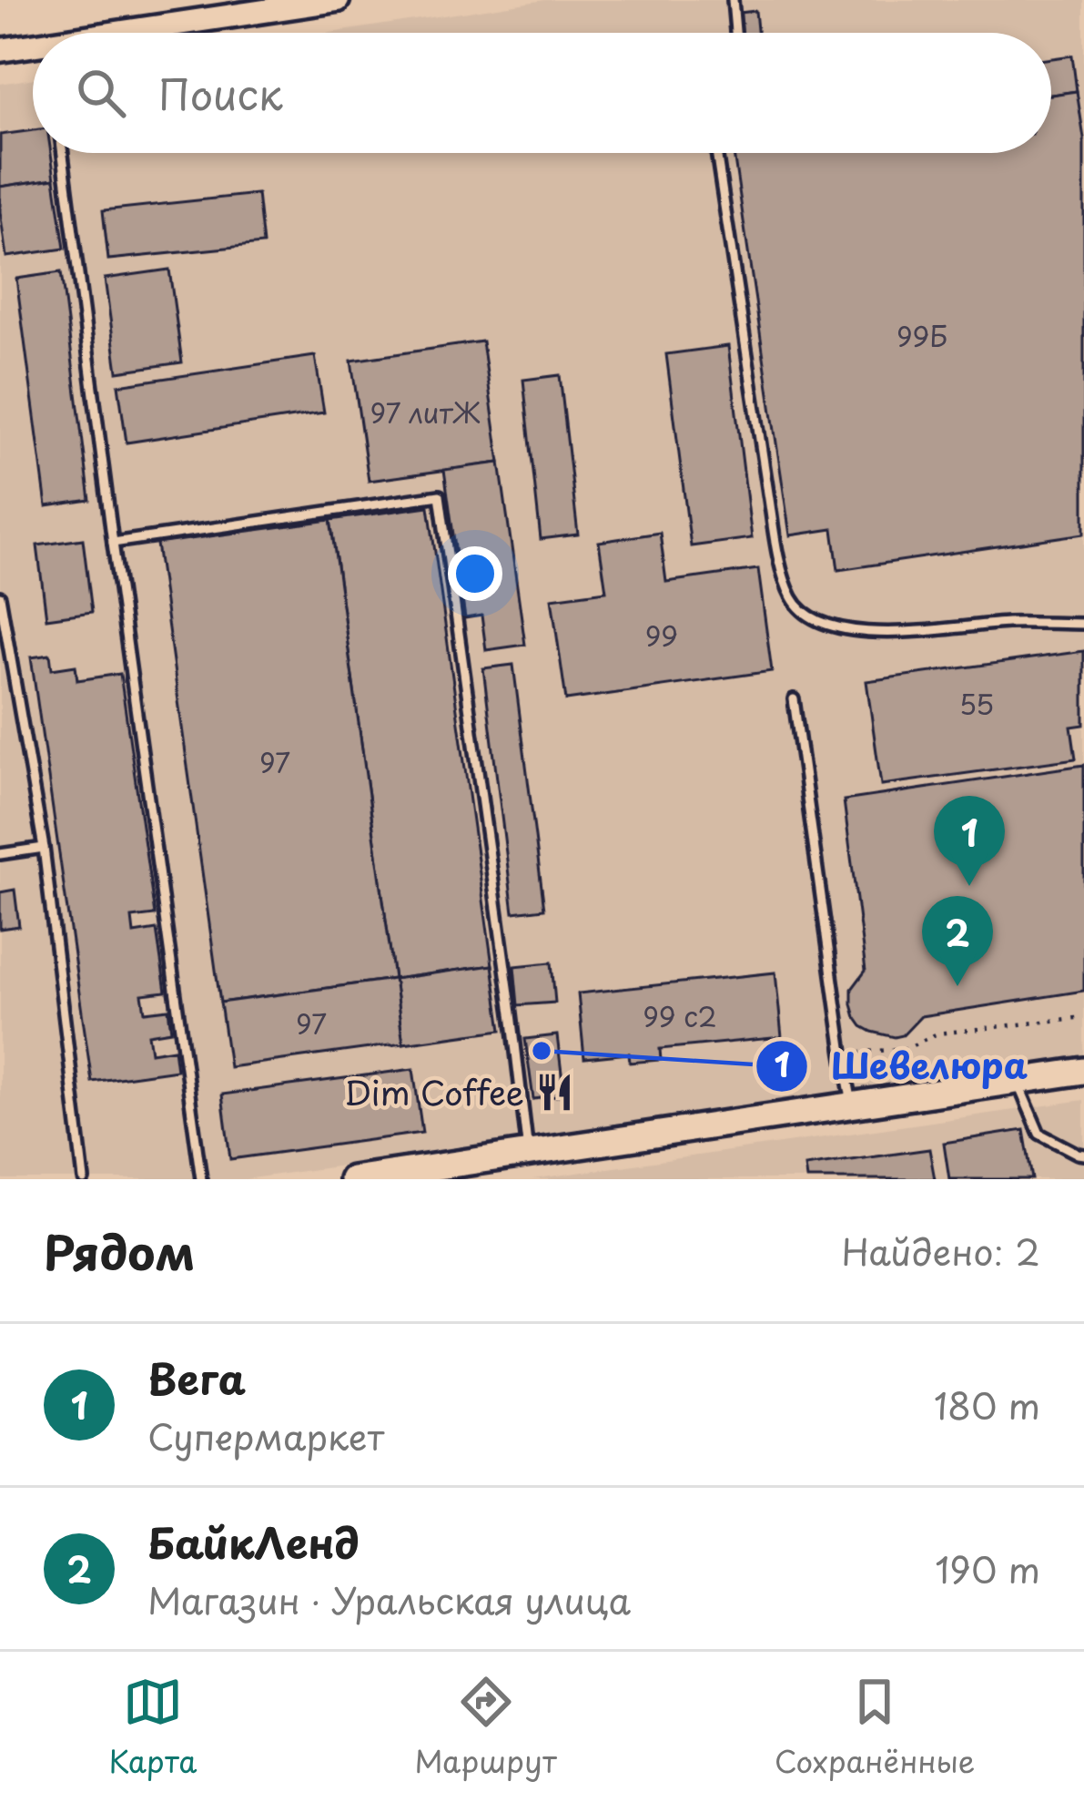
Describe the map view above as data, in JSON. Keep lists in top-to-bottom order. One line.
{"places":{"other":["Шевелюра"],"restaurant":["Dim Coffee"]},"house_numbers":["99Б","97 литЖ","99","55","97","99 с2","97"],"page":{"search":"Поиск","pins":["1","2"],"heading":["Рядом","Найдено: 2"],"list":[{"mark":"1","name":"Вега","note":"Супермаркет","value":"180 m"},{"mark":"2","name":"БайкЛенд","note":"Магазин · Уральская улица","value":"190 m"}],"nav":["Карта","Маршрут","Сохранённые"]}}
